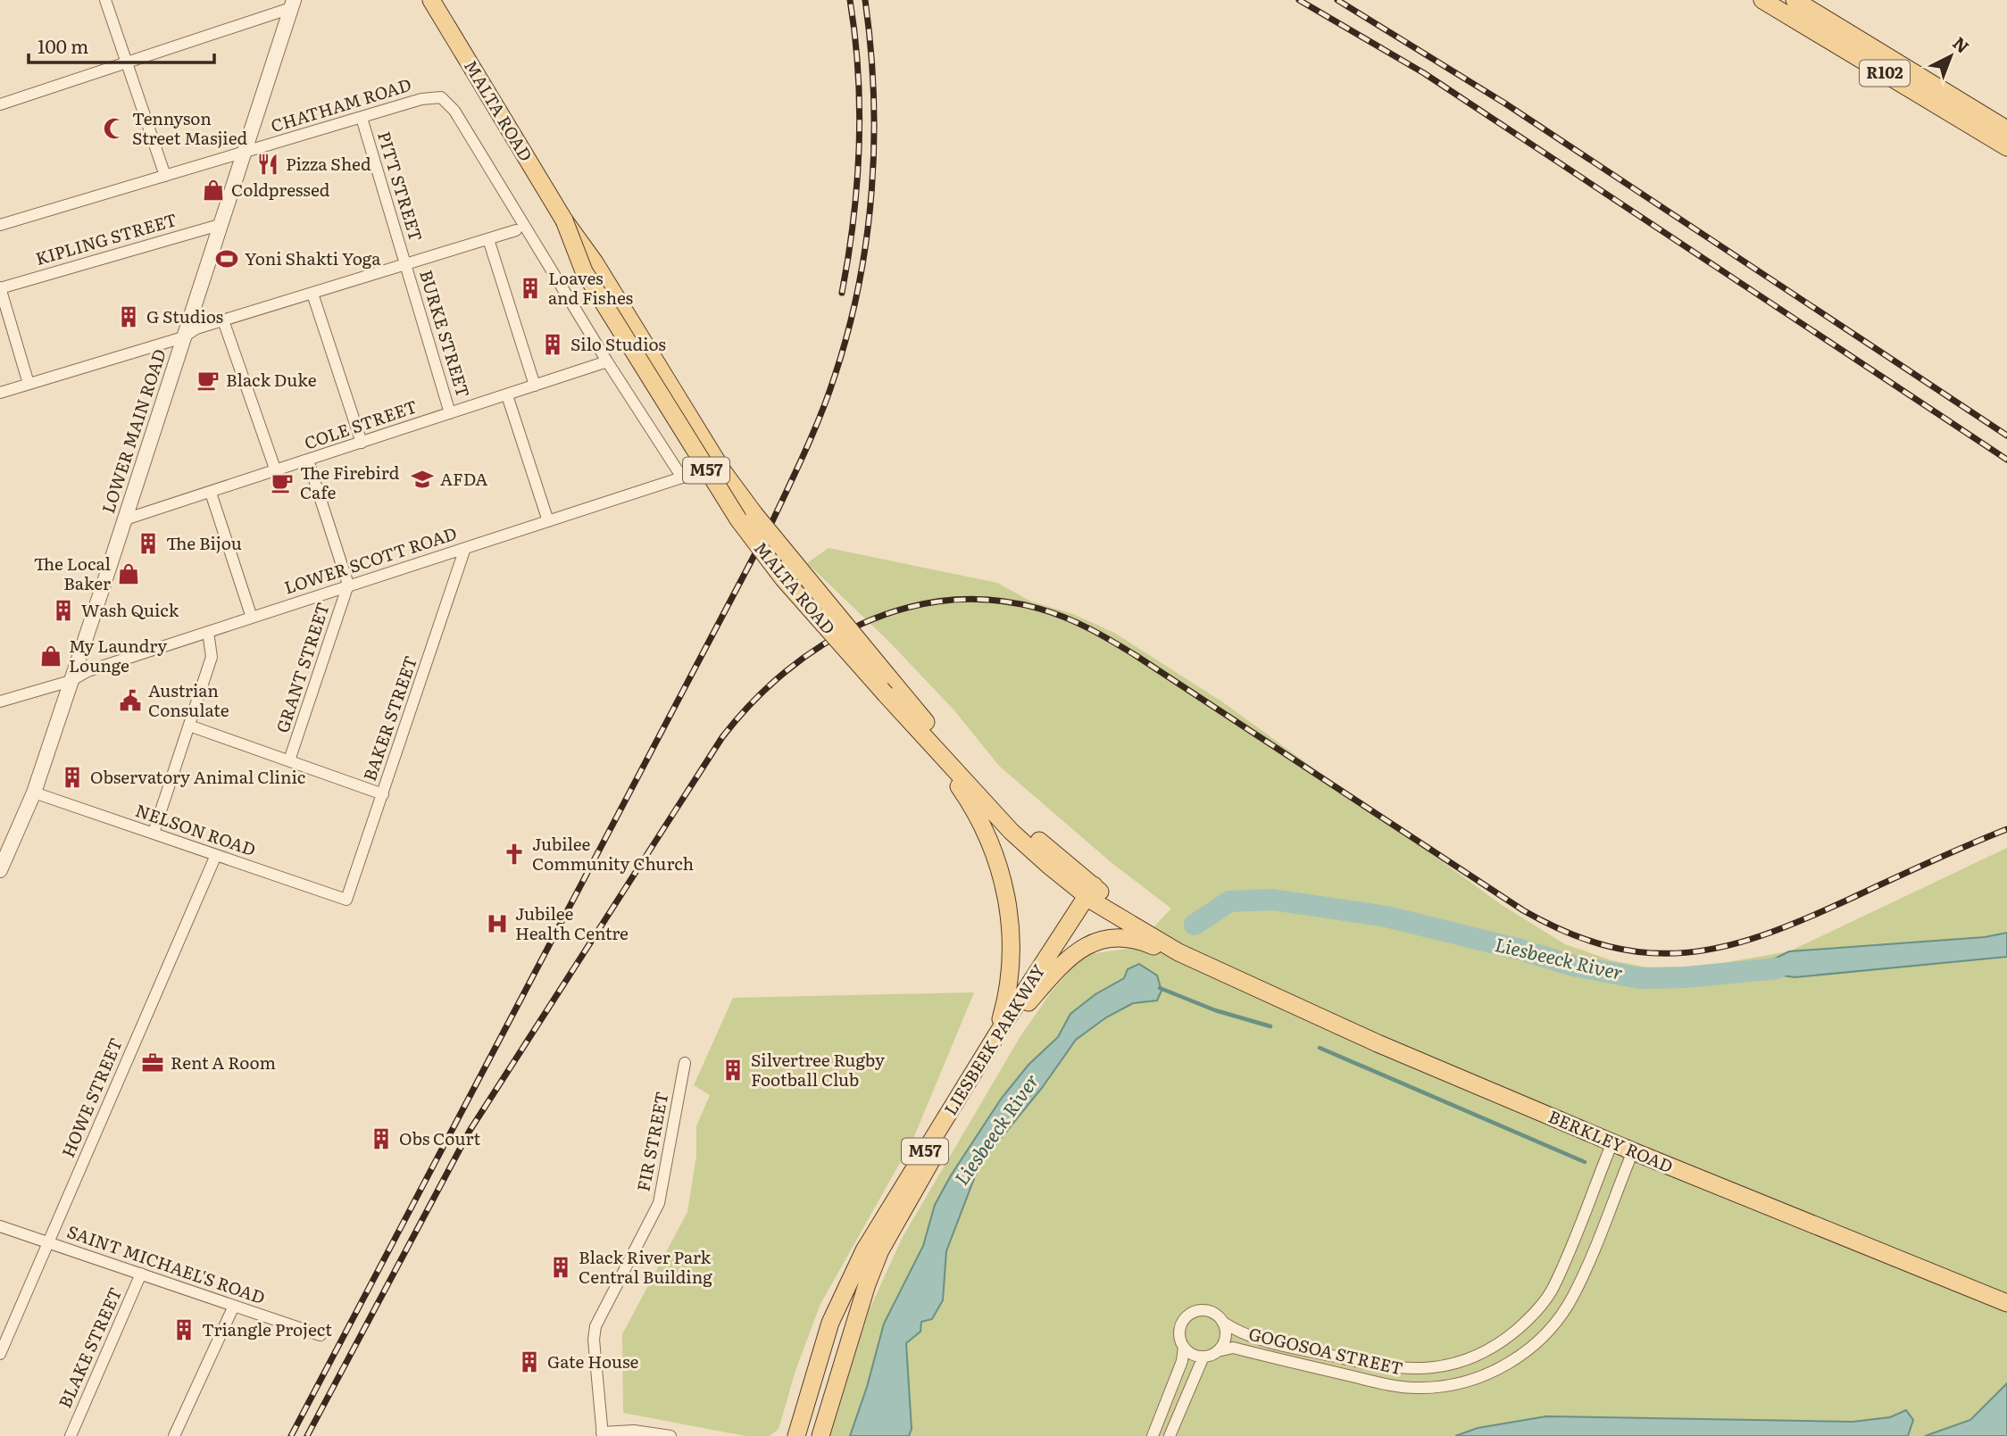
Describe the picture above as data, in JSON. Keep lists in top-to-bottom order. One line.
{"streets":{"main road":["R102","MALTA ROAD","M57","LIESBEEK PARKWAY","BERKLEY ROAD"],"street":["CHATHAM ROAD","PITT STREET","KIPLING STREET","BURKE STREET","COLE STREET","LOWER MAIN ROAD","LOWER SCOTT ROAD","GRANT STREET","BAKER STREET","NELSON ROAD","HOWE STREET","FIR STREET","SAINT MICHAEL'S ROAD","BLAKE STREET","GOGOSOA STREET"]},"crossings":[["CHATHAM ROAD","PITT STREET"],["CHATHAM ROAD","COLE STREET"],["CHATHAM ROAD","LOWER MAIN ROAD"],["CHATHAM ROAD","LOWER SCOTT ROAD"],["MALTA ROAD","LIESBEEK PARKWAY"],["MALTA ROAD","BERKLEY ROAD"],["PITT STREET","BURKE STREET"],["KIPLING STREET","LOWER MAIN ROAD"],["BURKE STREET","COLE STREET"],["COLE STREET","LOWER MAIN ROAD"],["LOWER MAIN ROAD","LOWER SCOTT ROAD"],["LOWER MAIN ROAD","NELSON ROAD"],["LOWER SCOTT ROAD","GRANT STREET"],["LOWER SCOTT ROAD","BAKER STREET"],["BAKER STREET","NELSON ROAD"],["NELSON ROAD","HOWE STREET"],["LIESBEEK PARKWAY","BERKLEY ROAD"],["HOWE STREET","SAINT MICHAEL'S ROAD"],["BERKLEY ROAD","GOGOSOA STREET"],["SAINT MICHAEL'S ROAD","BLAKE STREET"]],"water":["Liesbeeck River"],"places":{"mosque":["Tennyson Street Masjied"],"restaurant":["Pizza Shed"],"shop":["Coldpressed","The Local Baker","My Laundry Lounge"],"sports":["Yoni Shakti Yoga"],"building":["Loaves and Fishes","G Studios","Silo Studios","The Bijou","Wash Quick","Observatory Animal Clinic","Silvertree Rugby Football Club","Obs Court","Black River Park Central Building","Triangle Project","Gate House"],"cafe":["Black Duke","The Firebird Cafe"],"school or university":["AFDA"],"public building":["Austrian Consulate"],"church":["Jubilee Community Church"],"hospital":["Jubilee Health Centre"],"office":["Rent A Room"]},"scale_bar":"100 m","north":"top right"}
